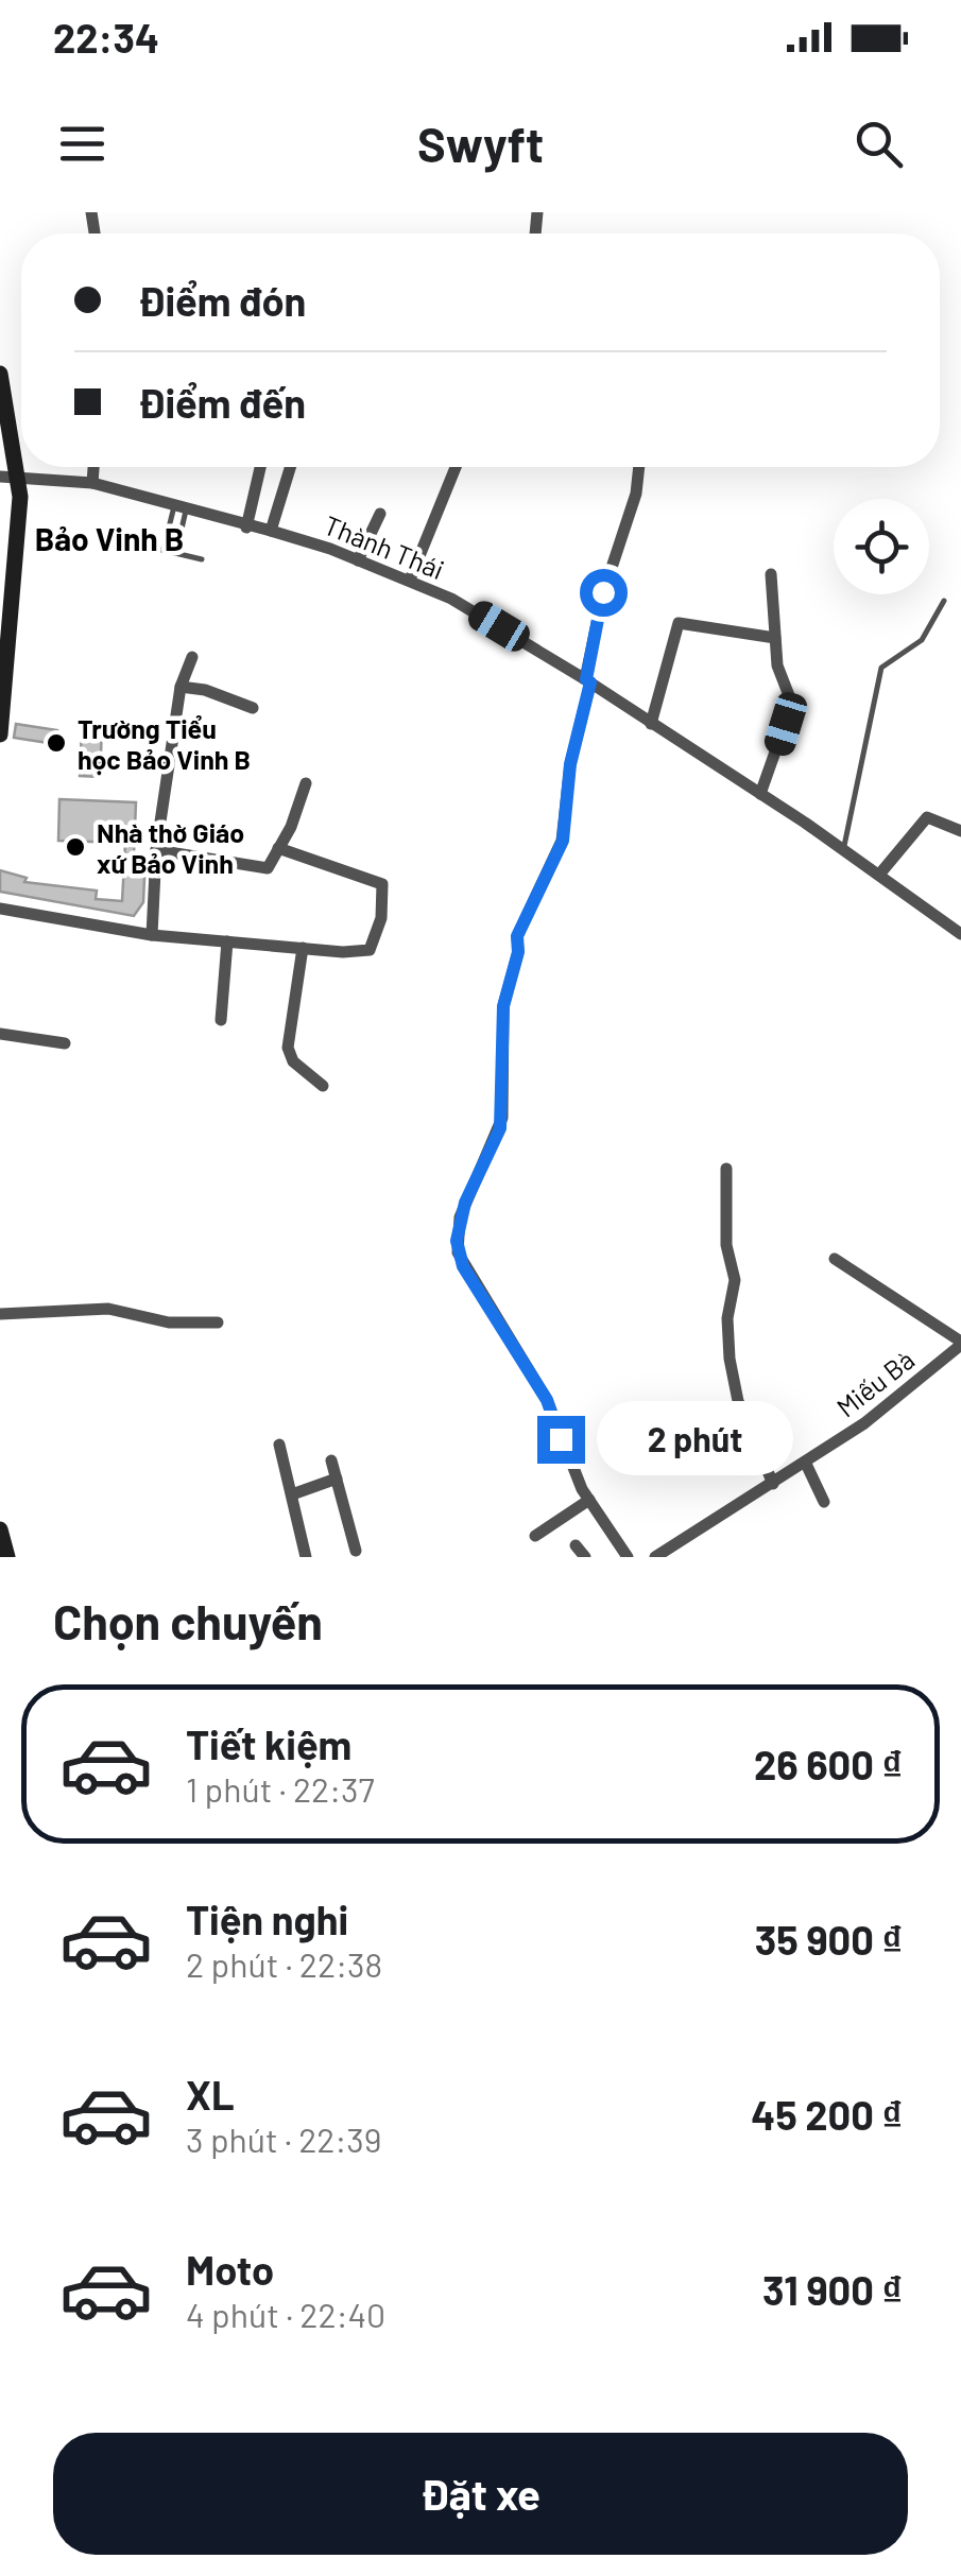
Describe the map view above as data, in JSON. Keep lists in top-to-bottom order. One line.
{"streets":{"street":["Thành Thái","Miếu Bà"]},"districts":["Bảo Vinh B"],"places":["Trường Tiểu học Bảo Vinh B","Nhà thờ Giáo xứ Bảo Vinh"],"page":{"status":"22:34","header":"Swyft","banner":["Điểm đón","Điểm đến"],"bubble":"2 phút","heading":"Chọn chuyến","list":[{"name":"Tiết kiệm","note":"1 phút · 22:37","value":"26 600 ₫"},{"name":"Tiện nghi","note":"2 phút · 22:38","value":"35 900 ₫"},{"name":"XL","note":"3 phút · 22:39","value":"45 200 ₫"},{"name":"Moto","note":"4 phút · 22:40","value":"31 900 ₫"}],"buttons":"Đặt xe"}}
